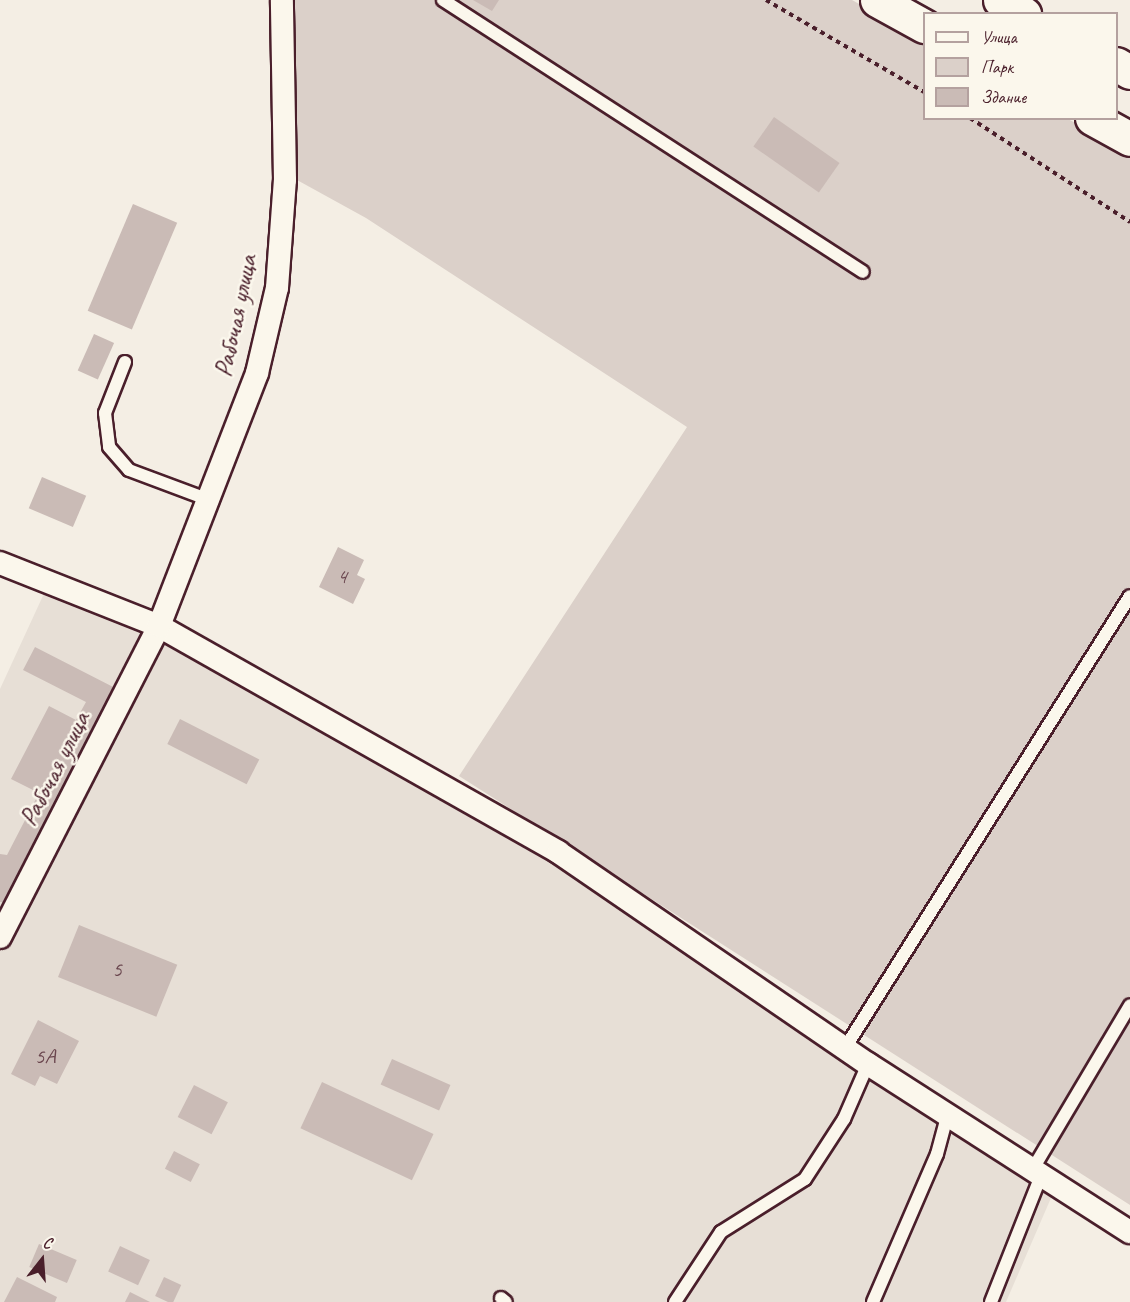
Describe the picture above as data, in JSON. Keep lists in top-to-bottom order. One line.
{"streets":{"street":["Рабочая улица"]},"house_numbers":["4","5","5А"],"legend":["Улица","Парк","Здание"],"north":"top"}
